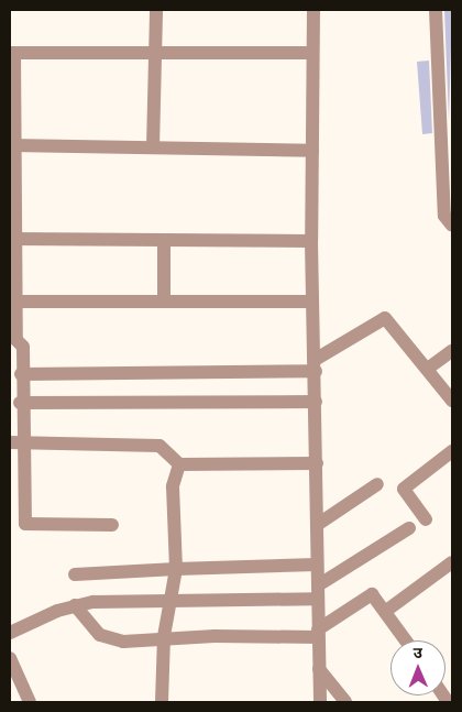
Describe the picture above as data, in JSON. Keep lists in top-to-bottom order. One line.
{"north":"top"}
